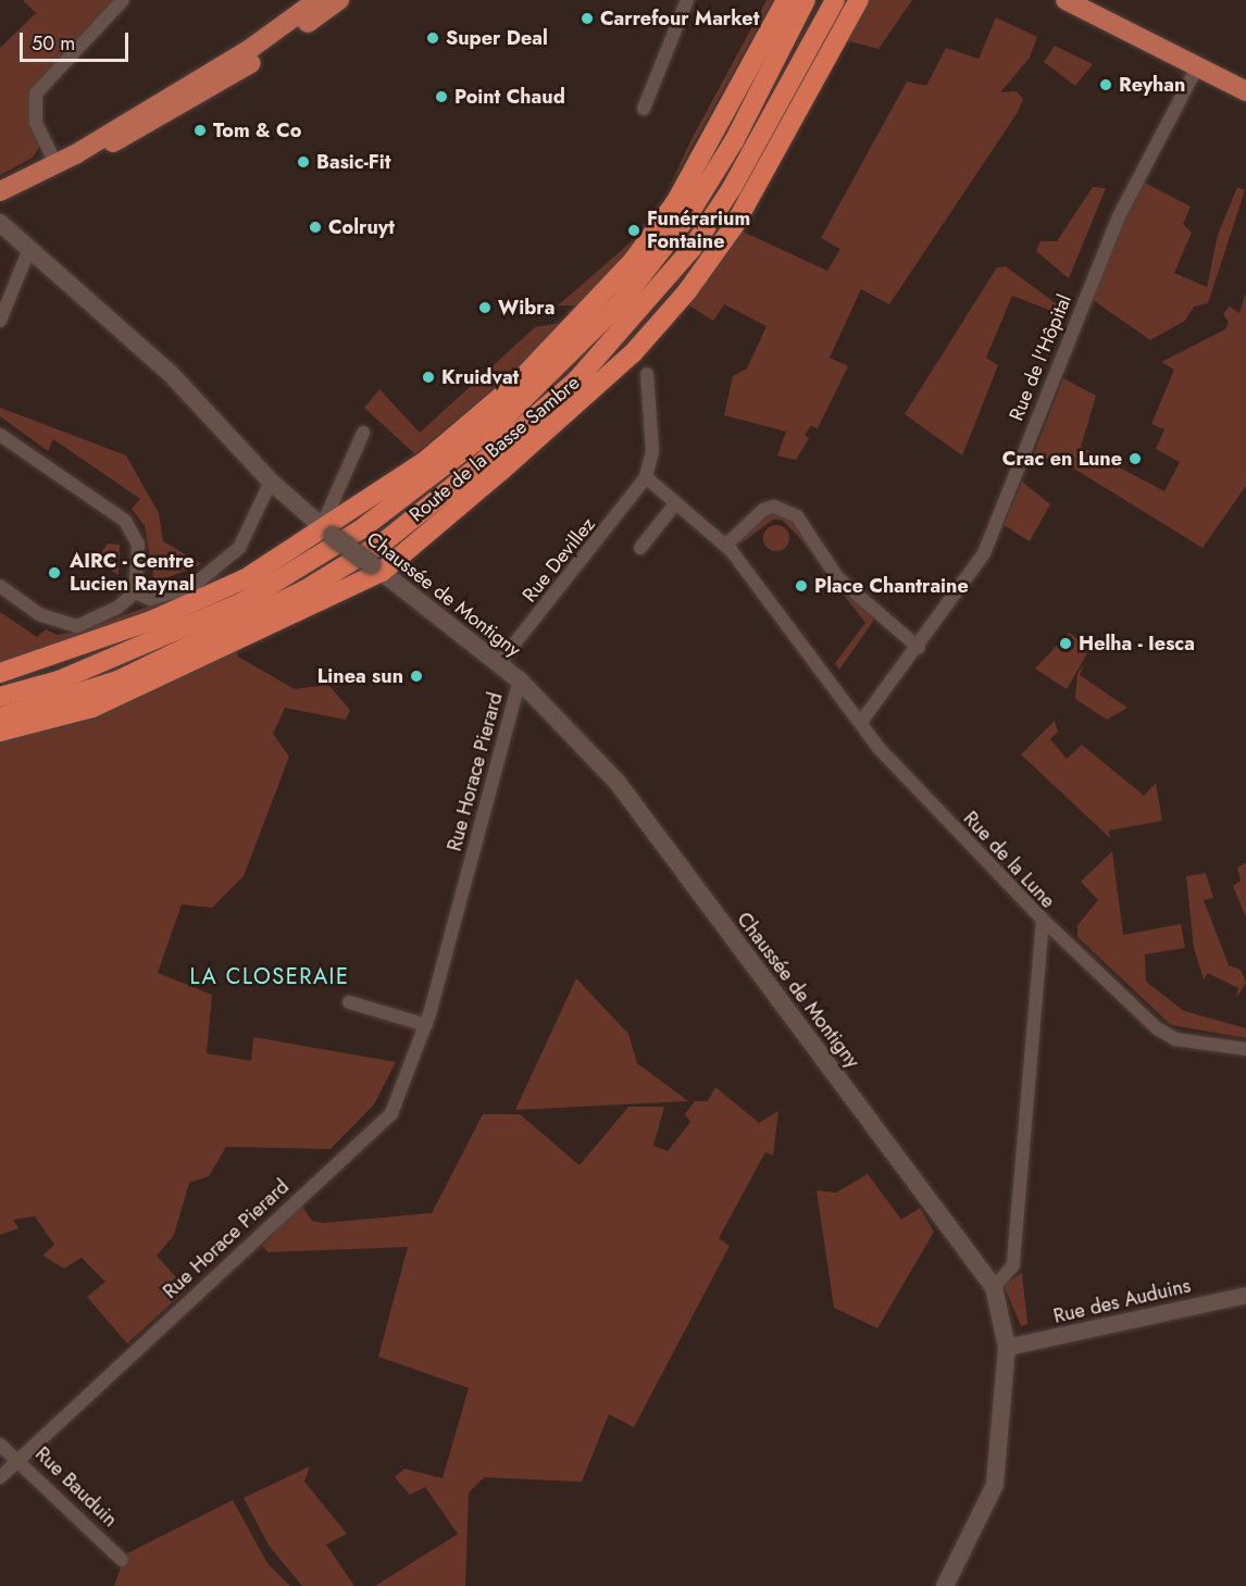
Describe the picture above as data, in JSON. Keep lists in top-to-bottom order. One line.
{"streets":{"highway":["Route de la Basse Sambre"],"main road":["Chaussée de Montigny"],"street":["Rue de l'Hôpital","Rue Devillez","Rue Horace Pierard","Rue de la Lune","Rue des Auduins","Rue Bauduin"]},"crossings":[["Rue Devillez","Chaussée de Montigny"],["Chaussée de Montigny","Rue Horace Pierard"],["Chaussée de Montigny","Rue de la Lune"],["Chaussée de Montigny","Rue des Auduins"],["Rue Horace Pierard","Rue Bauduin"]],"districts":["LA CLOSERAIE"],"places":["Carrefour Market","Super Deal","Reyhan","Point Chaud","Tom & Co","Basic-Fit","Colruyt","Funérarium Fontaine","Wibra","Kruidvat","Crac en Lune","AIRC - Centre Lucien Raynal","Place Chantraine","Helha - Iesca","Linea sun"],"scale_bar":"50 m"}
